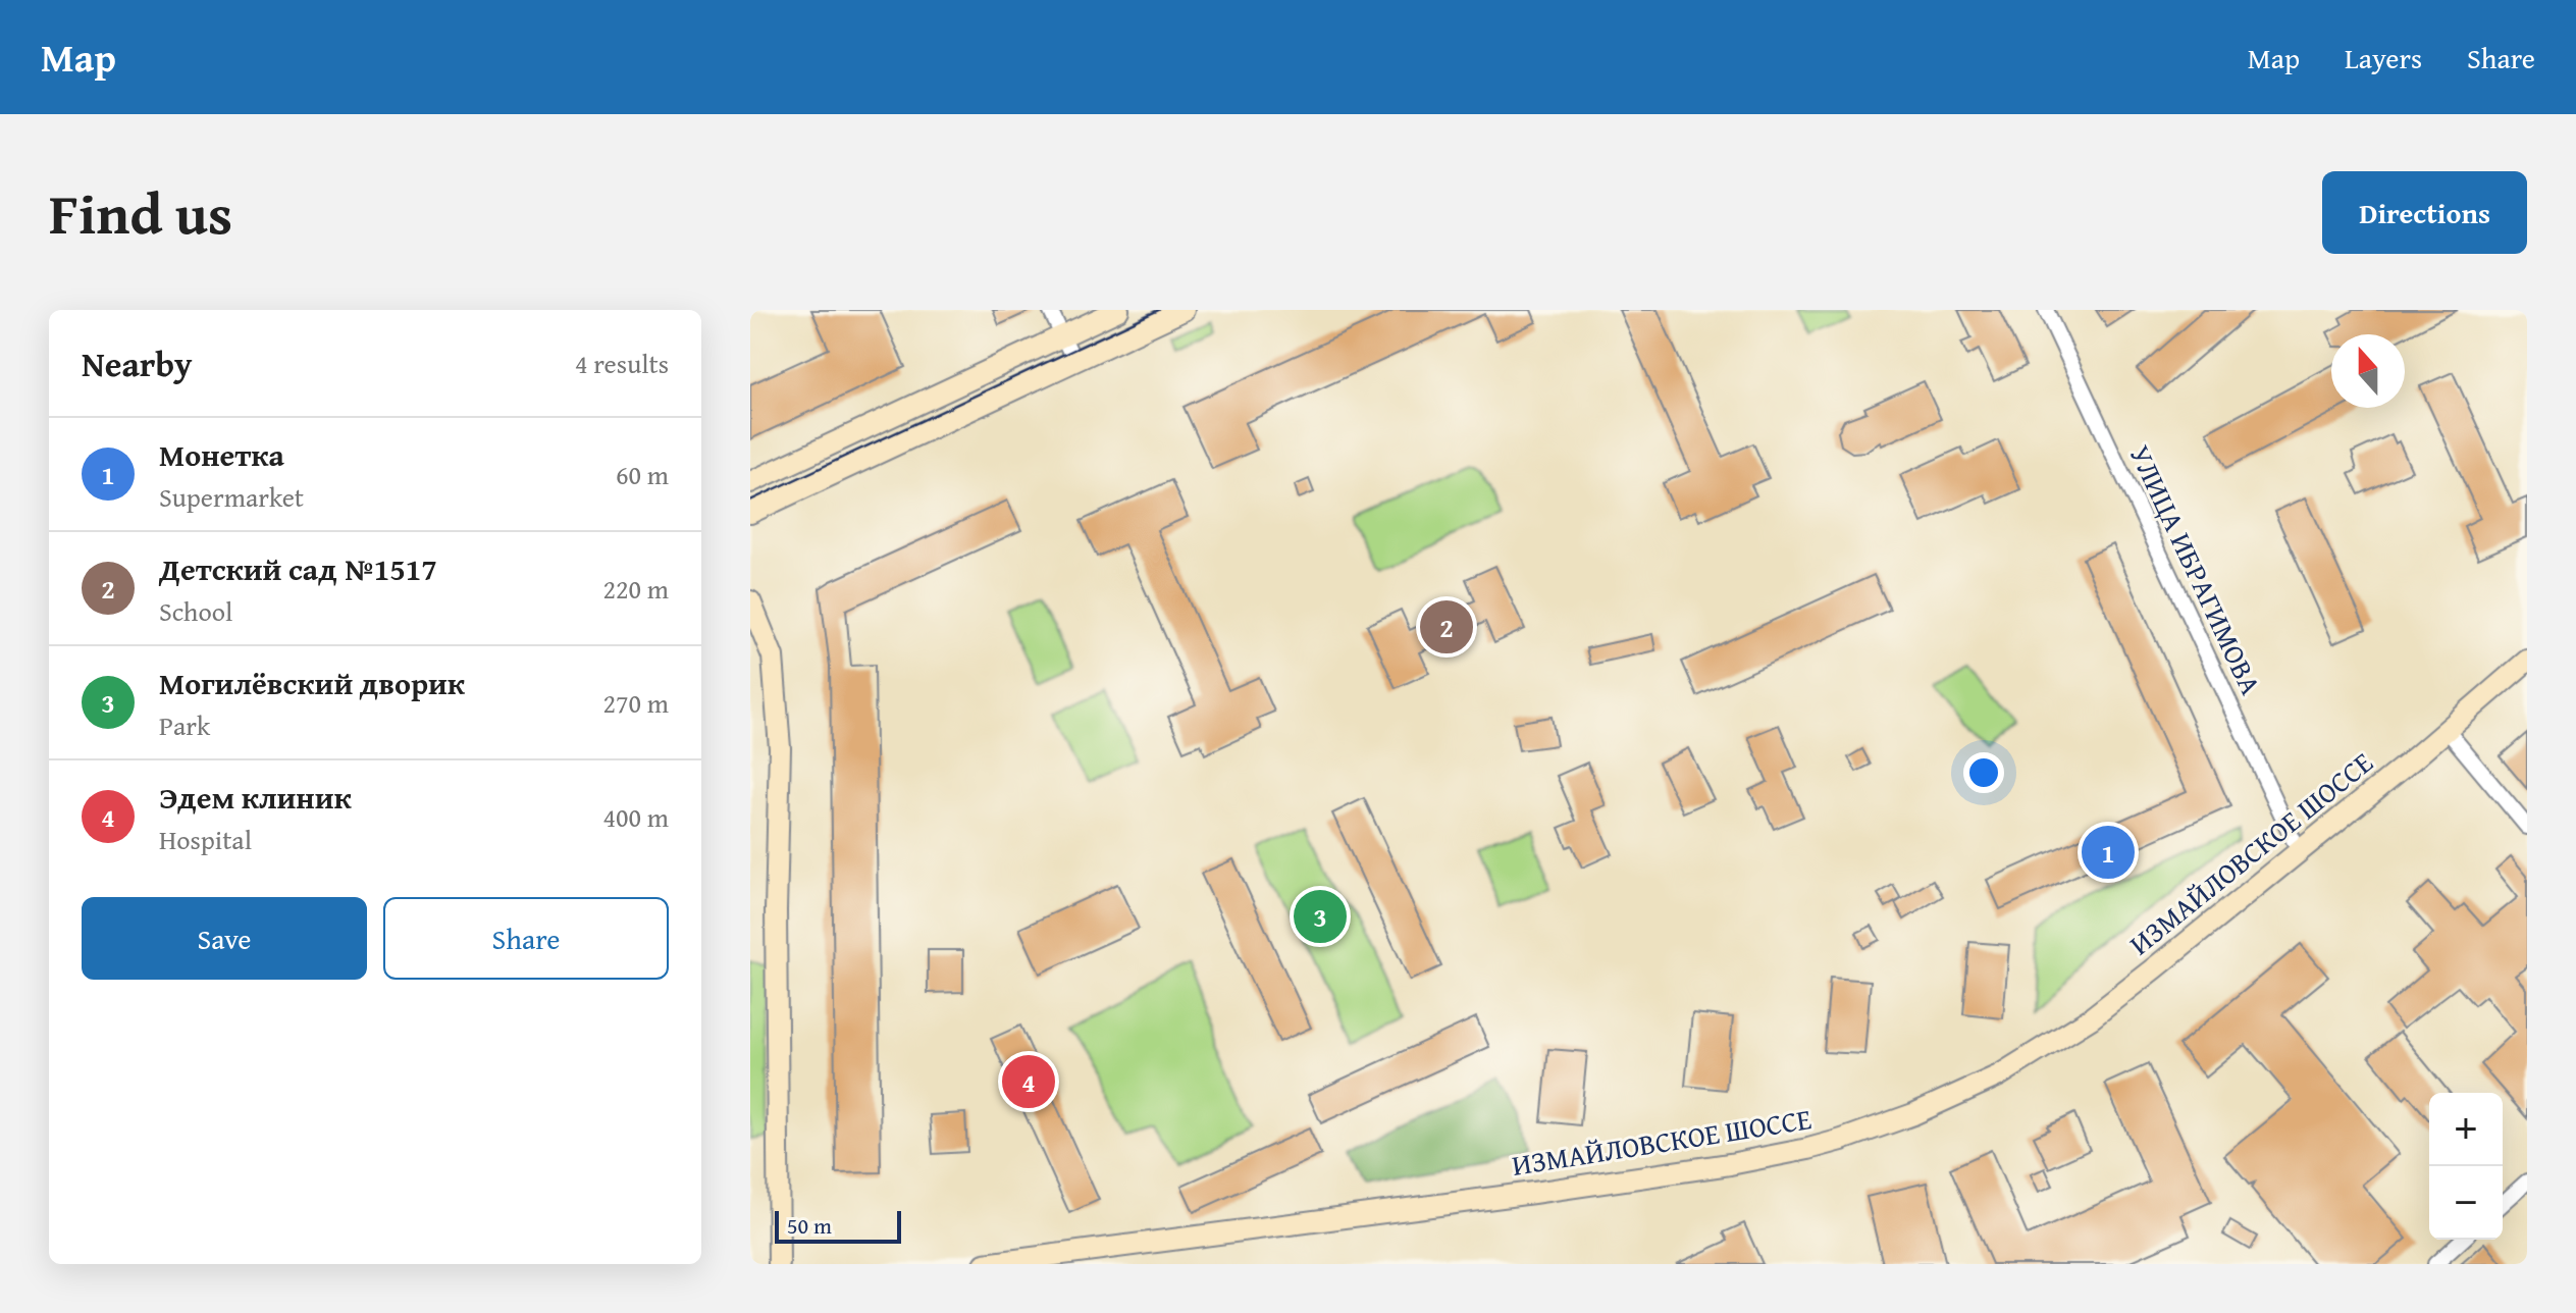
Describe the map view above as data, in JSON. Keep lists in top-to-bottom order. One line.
{"streets":{"main road":["ИЗМАЙЛОВСКОЕ ШОССЕ"],"street":["УЛИЦА ИБРАГИМОВА"]},"crossings":[["УЛИЦА ИБРАГИМОВА","ИЗМАЙЛОВСКОЕ ШОССЕ"]],"scale_bar":"50 m","north":"top","page":{"header":"Map","nav":["Map","Layers","Share"],"title":"Find us","buttons":["Directions",["Save","Share"]],"heading":["Nearby","4 results"],"list":[{"mark":"1","name":"Монетка","note":"Supermarket","value":"60 m"},{"mark":"2","name":"Детский сад №1517","note":"School","value":"220 m"},{"mark":"3","name":"Могилёвский дворик","note":"Park","value":"270 m"},{"mark":"4","name":"Эдем клиник","note":"Hospital","value":"400 m"}],"pins":["2","1","3","4"],"map_buttons":["+","−"],"scale":"50 m"}}
